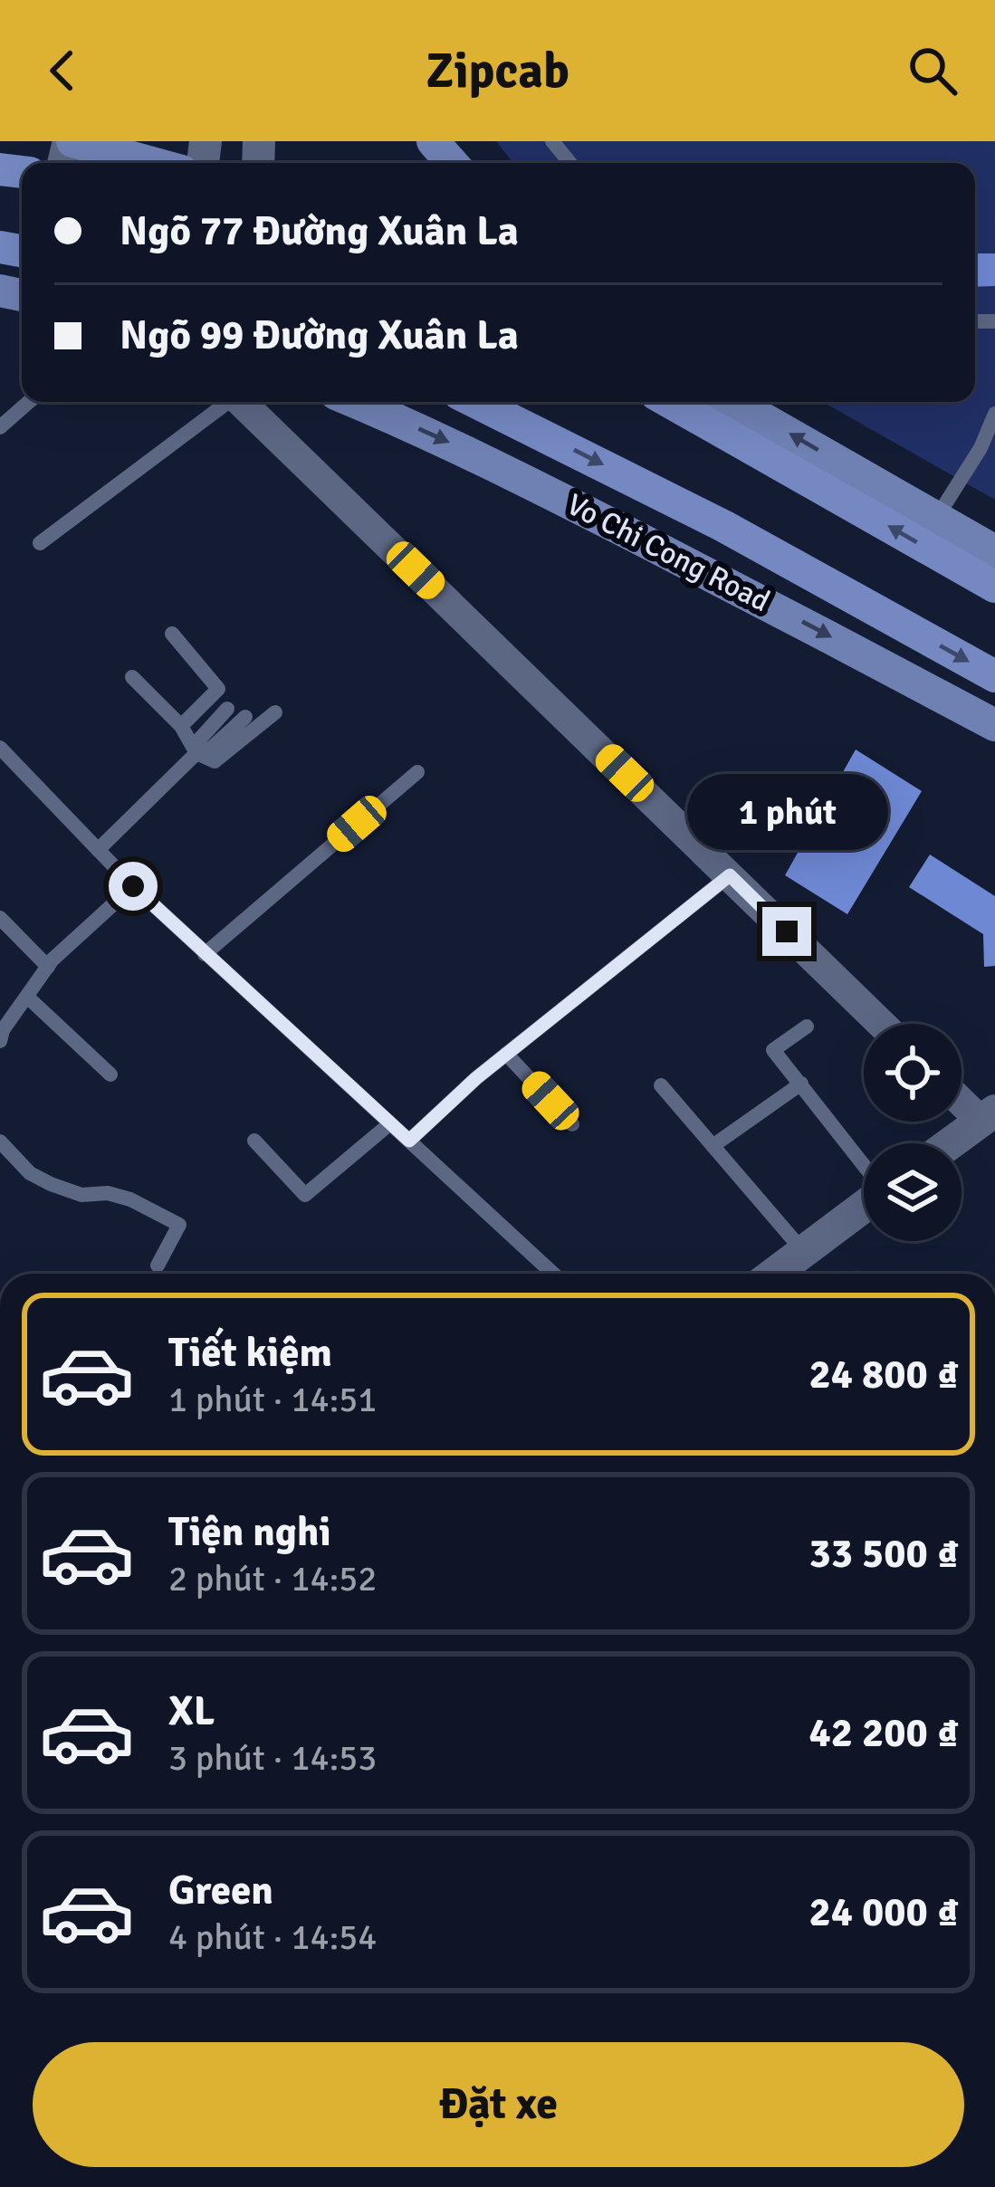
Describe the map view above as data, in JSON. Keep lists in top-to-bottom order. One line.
{"streets":{"highway":["Vo Chi Cong Road"]},"one_way":["Vo Chi Cong Road"],"page":{"header":"Zipcab","banner":["Ngõ 77 Đường Xuân La","Ngõ 99 Đường Xuân La"],"bubble":"1 phút","list":[{"name":"Tiết kiệm","note":"1 phút · 14:51","value":"24 800 ₫"},{"name":"Tiện nghi","note":"2 phút · 14:52","value":"33 500 ₫"},{"name":"XL","note":"3 phút · 14:53","value":"42 200 ₫"},{"name":"Green","note":"4 phút · 14:54","value":"24 000 ₫"}],"buttons":"Đặt xe"}}
